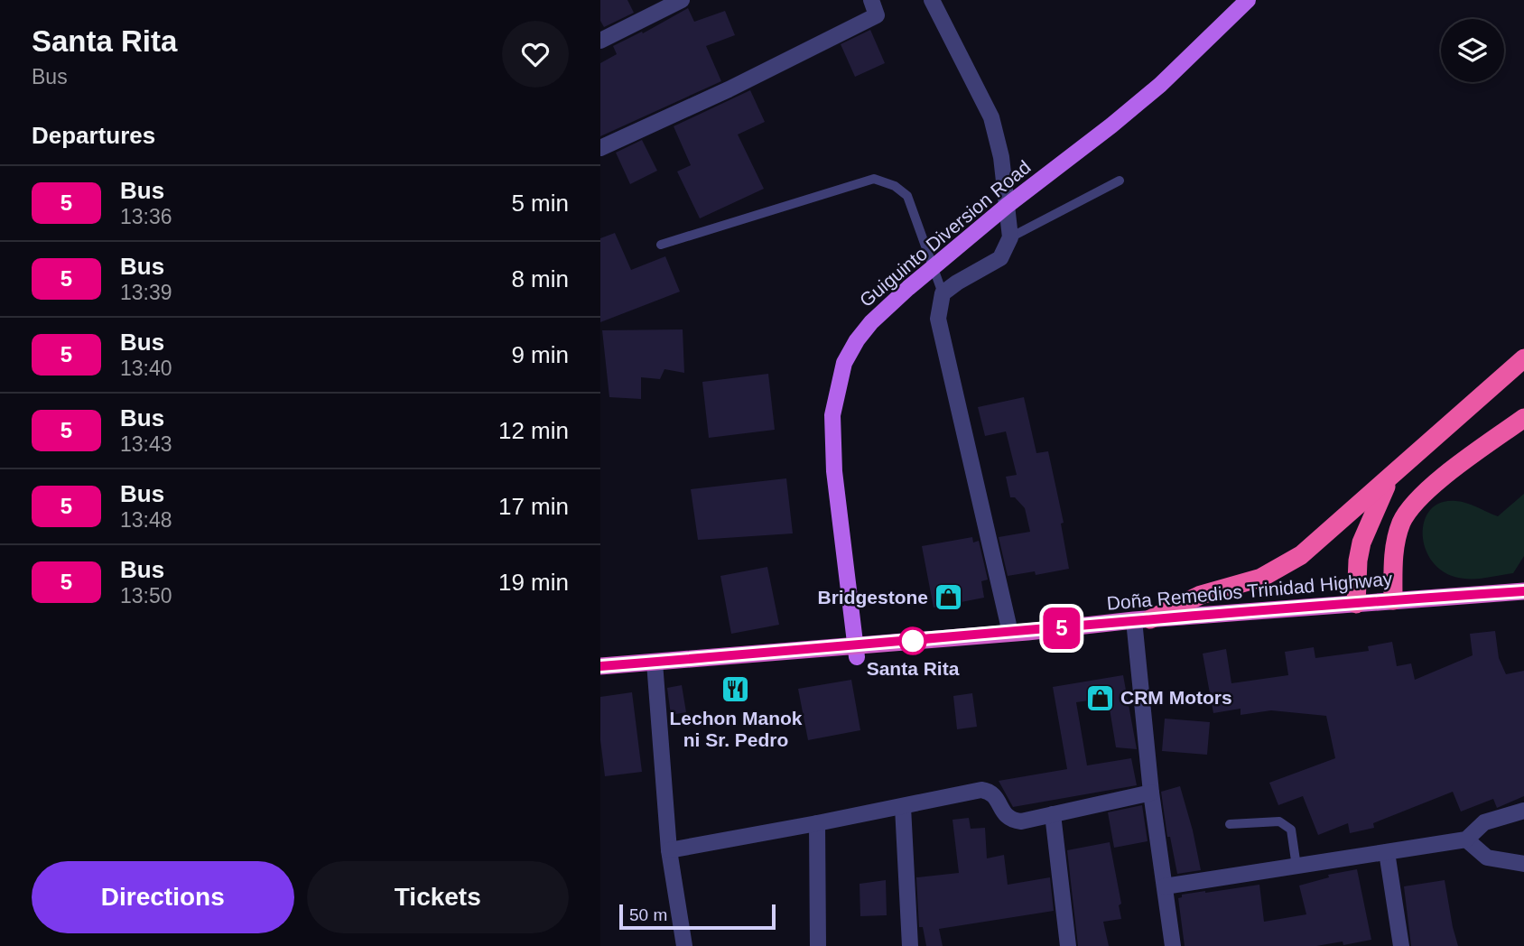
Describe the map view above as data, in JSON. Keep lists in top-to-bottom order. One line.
{"streets":{"highway":["Doña Remedios Trinidad Highway"],"main road":["Guiguinto Diversion Road"]},"places":{"shop":["Bridgestone","CRM Motors"],"other":["Santa Rita"],"restaurant":["Lechon Manok ni Sr. Pedro"]},"lines":["bus line 5"],"scale_bar":"50 m","page":{"heading":[["Santa Rita","Bus"],"Departures"],"on_map":"5","list":[{"mark":"5","name":"Bus","note":"13:36","value":"5 min"},{"mark":"5","name":"Bus","note":"13:39","value":"8 min"},{"mark":"5","name":"Bus","note":"13:40","value":"9 min"},{"mark":"5","name":"Bus","note":"13:43","value":"12 min"},{"mark":"5","name":"Bus","note":"13:48","value":"17 min"},{"mark":"5","name":"Bus","note":"13:50","value":"19 min"}],"buttons":["Directions","Tickets"],"scale":"50 m"}}
